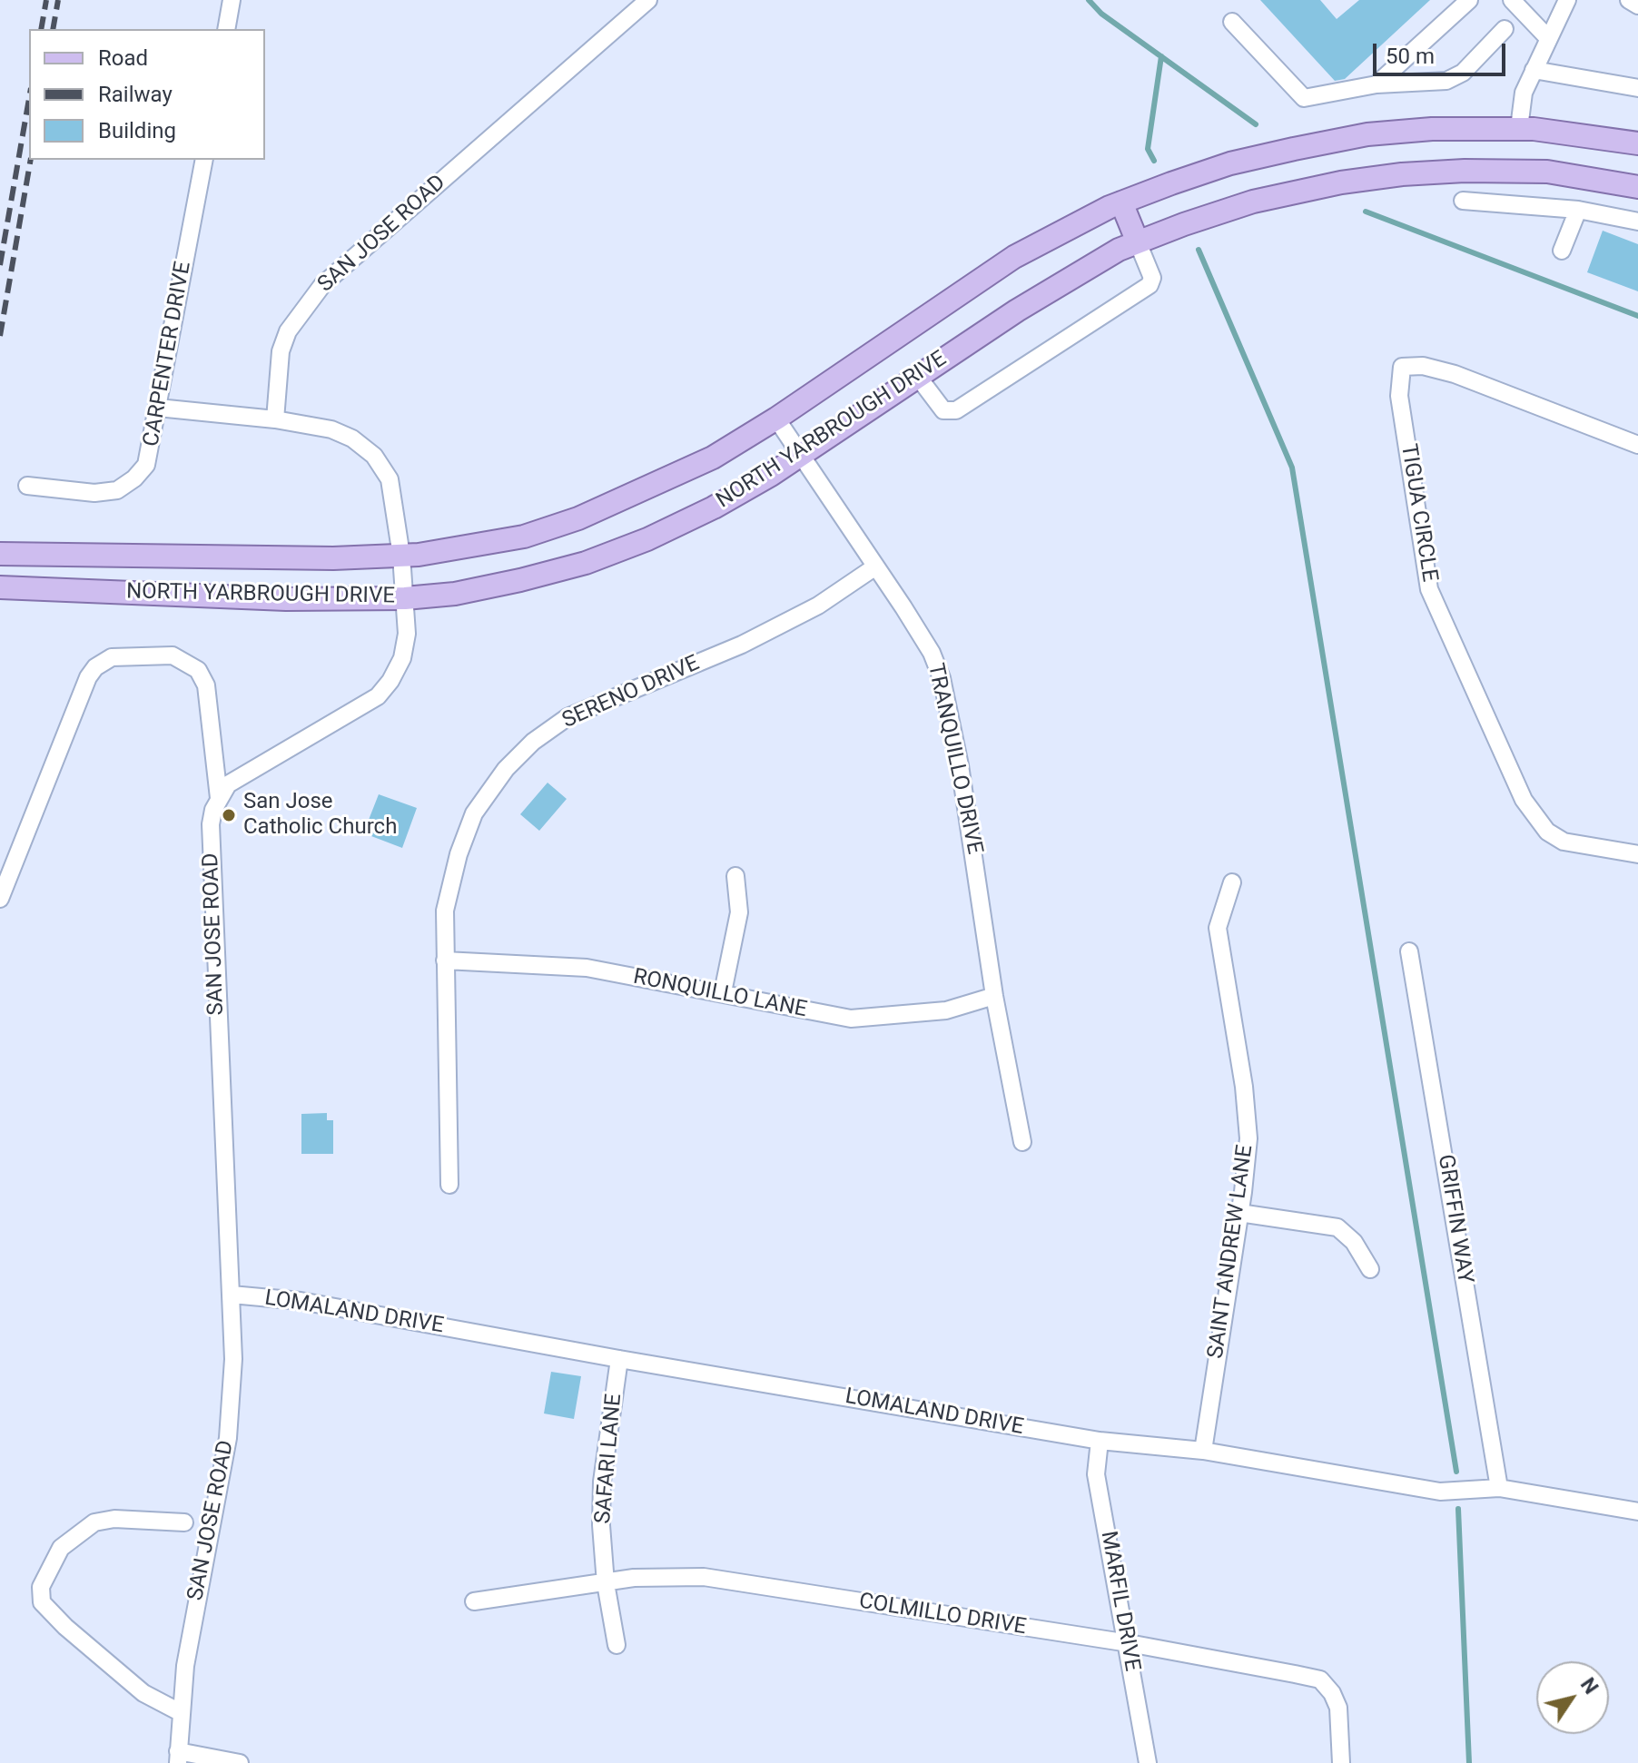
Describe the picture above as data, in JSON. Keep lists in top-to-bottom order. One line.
{"streets":{"main road":["NORTH YARBROUGH DRIVE"],"street":["SAN JOSE ROAD","CARPENTER DRIVE","TIGUA CIRCLE","SERENO DRIVE","TRANQUILLO DRIVE","RONQUILLO LANE","GRIFFIN WAY","SAINT ANDREW LANE","LOMALAND DRIVE","SAFARI LANE","MARFIL DRIVE","COLMILLO DRIVE"]},"crossings":[["SAN JOSE ROAD","LOMALAND DRIVE"],["NORTH YARBROUGH DRIVE","TRANQUILLO DRIVE"],["SERENO DRIVE","TRANQUILLO DRIVE"],["SERENO DRIVE","RONQUILLO LANE"],["TRANQUILLO DRIVE","RONQUILLO LANE"],["GRIFFIN WAY","LOMALAND DRIVE"],["SAINT ANDREW LANE","LOMALAND DRIVE"],["LOMALAND DRIVE","SAFARI LANE"],["LOMALAND DRIVE","MARFIL DRIVE"],["SAFARI LANE","COLMILLO DRIVE"],["MARFIL DRIVE","COLMILLO DRIVE"]],"places":["San Jose Catholic Church"],"legend":["Road","Railway","Building"],"scale_bar":"50 m","north":"top right"}
